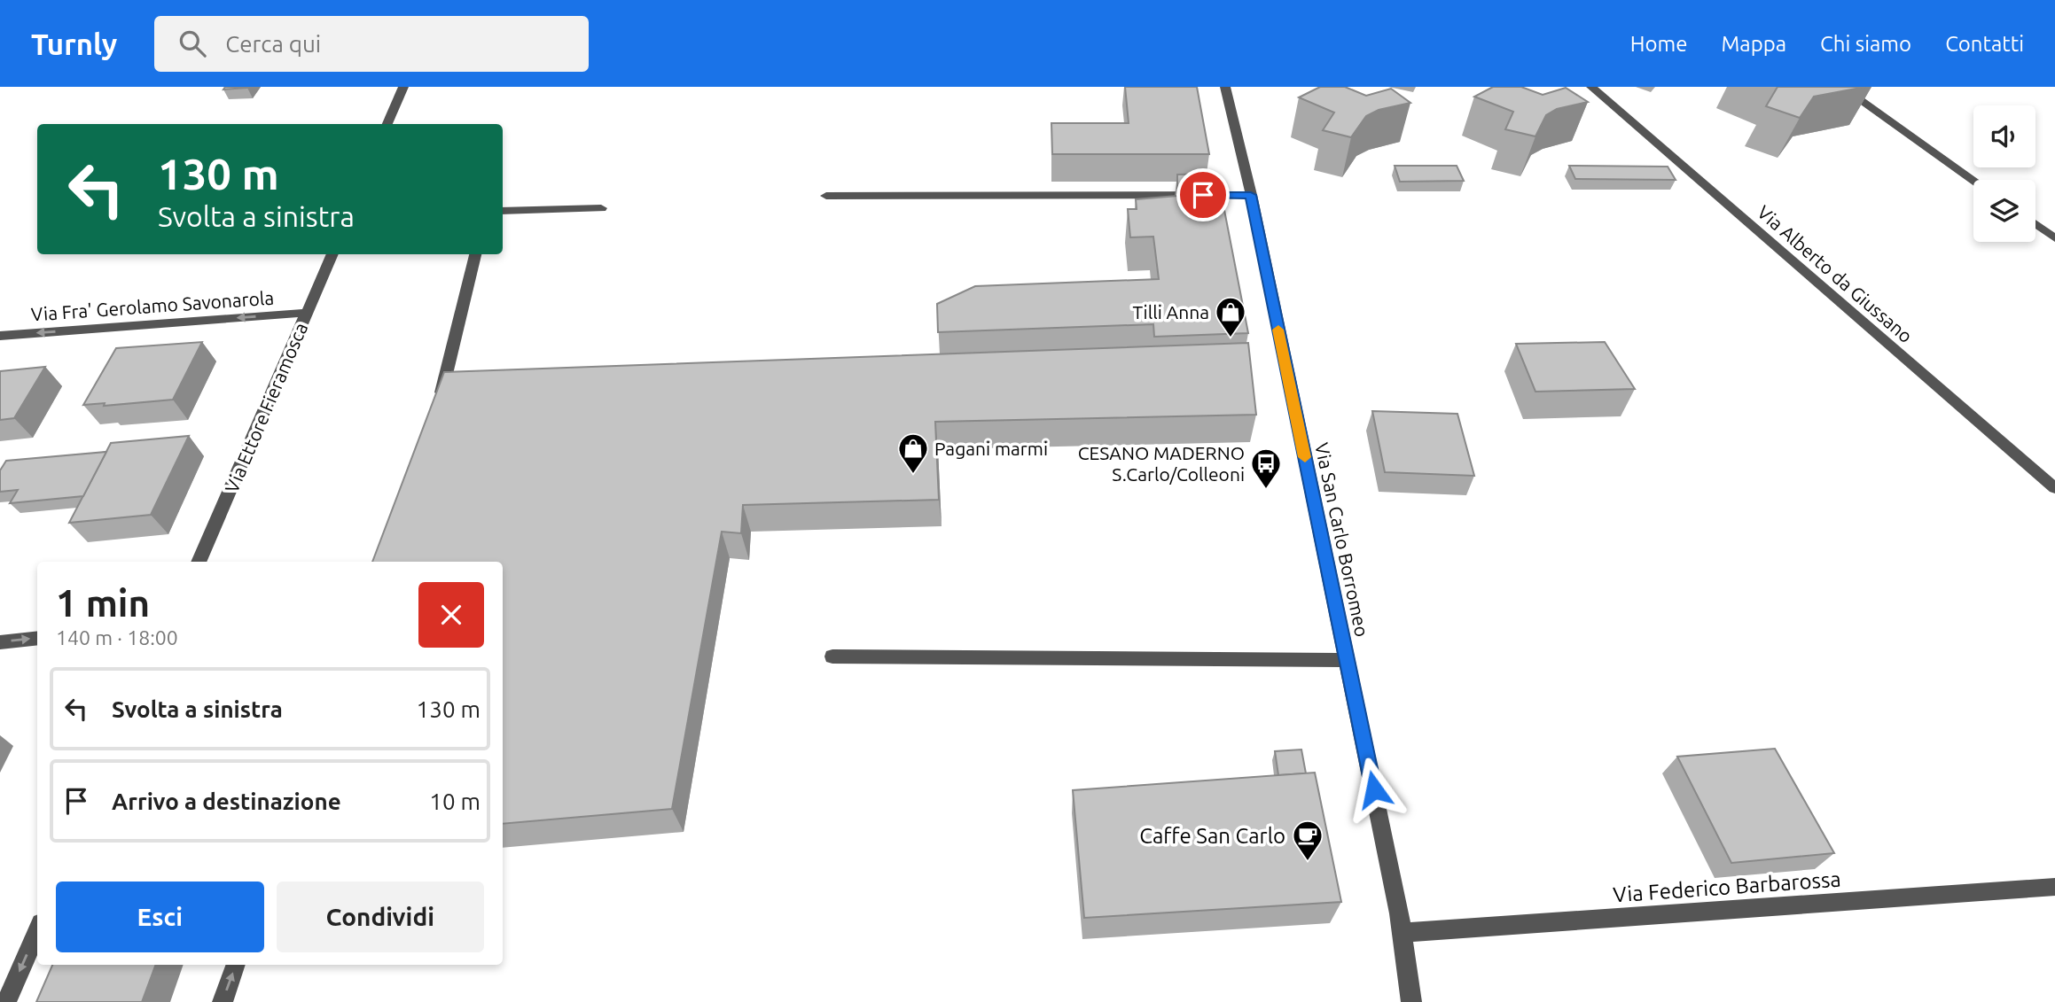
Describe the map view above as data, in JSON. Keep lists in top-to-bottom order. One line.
{"streets":{"street":["Via Alberto da Giussano","Via Fra' Gerolamo Savonarola","Via Ettore Fieramosca","Via San Carlo Borromeo","Via Federico Barbarossa"]},"crossings":[["Via Fra' Gerolamo Savonarola","Via Ettore Fieramosca"],["Via San Carlo Borromeo","Via Federico Barbarossa"]],"one_way":["Via Fra' Gerolamo Savonarola"],"places":{"shop":["Tilli Anna","Pagani marmi"],"bus stop":["CESANO MADERNO S.Carlo/Colleoni"],"cafe":["Caffe San Carlo"]},"page":{"header":"Turnly","search":"Cerca qui","nav":["Home","Mappa","Chi siamo","Contatti"],"turn":["130 m","Svolta a sinistra"],"heading":["1 min","140 m · 18:00"],"list":[{"name":"Svolta a sinistra","value":"130 m"},{"name":"Arrivo a destinazione","value":"10 m"}],"buttons":["Esci","Condividi"]}}
